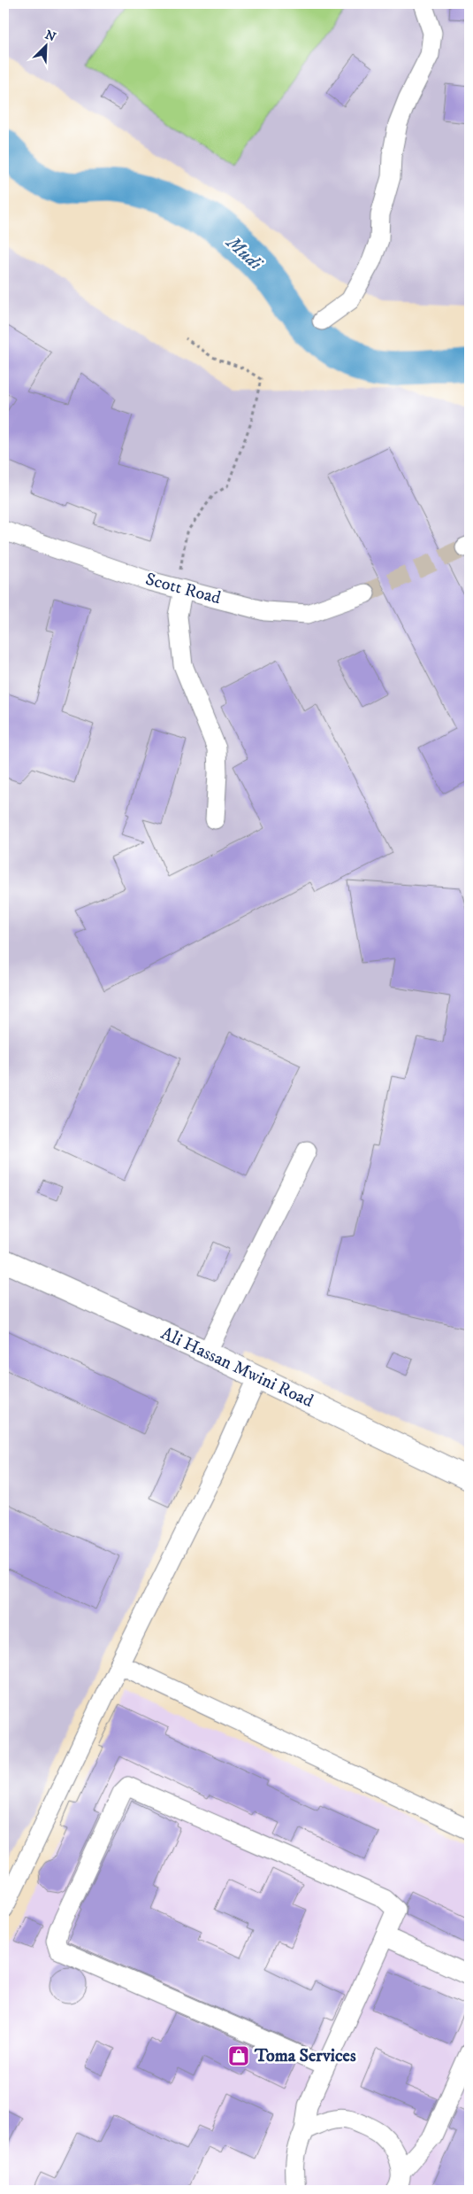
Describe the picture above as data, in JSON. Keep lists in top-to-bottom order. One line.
{"streets":{"main road":["Ali Hassan Mwini Road"],"street":["Scott Road"]},"water":["Mudi"],"places":{"shop":["Toma Services"]},"north":"top right"}
